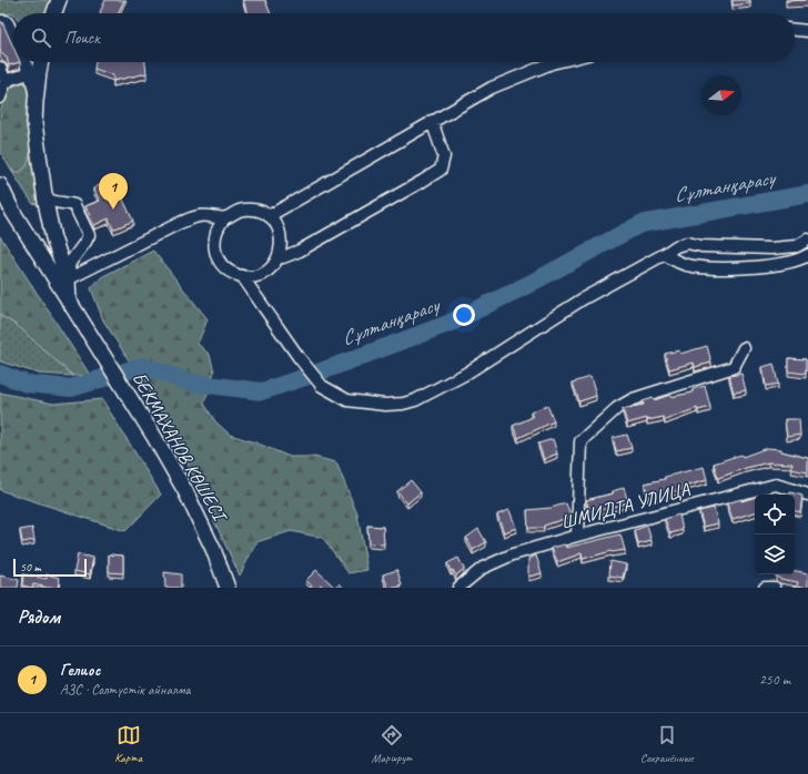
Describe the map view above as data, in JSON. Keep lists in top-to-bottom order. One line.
{"streets":{"main road":["БЕКМАХАНОВ КӨШЕСІ"],"street":["ШМИДТА УЛИЦА"]},"water":["Сұлтанқарасу"],"scale_bar":"50 m","north":"right","page":{"search":"Поиск","pins":"1","scale":"50 m","heading":"Рядом","list":[{"mark":"1","name":"Гелиос","note":"АЗС · Солтүстік айналма","value":"250 m"}],"nav":["Карта","Маршрут","Сохранённые"]}}
